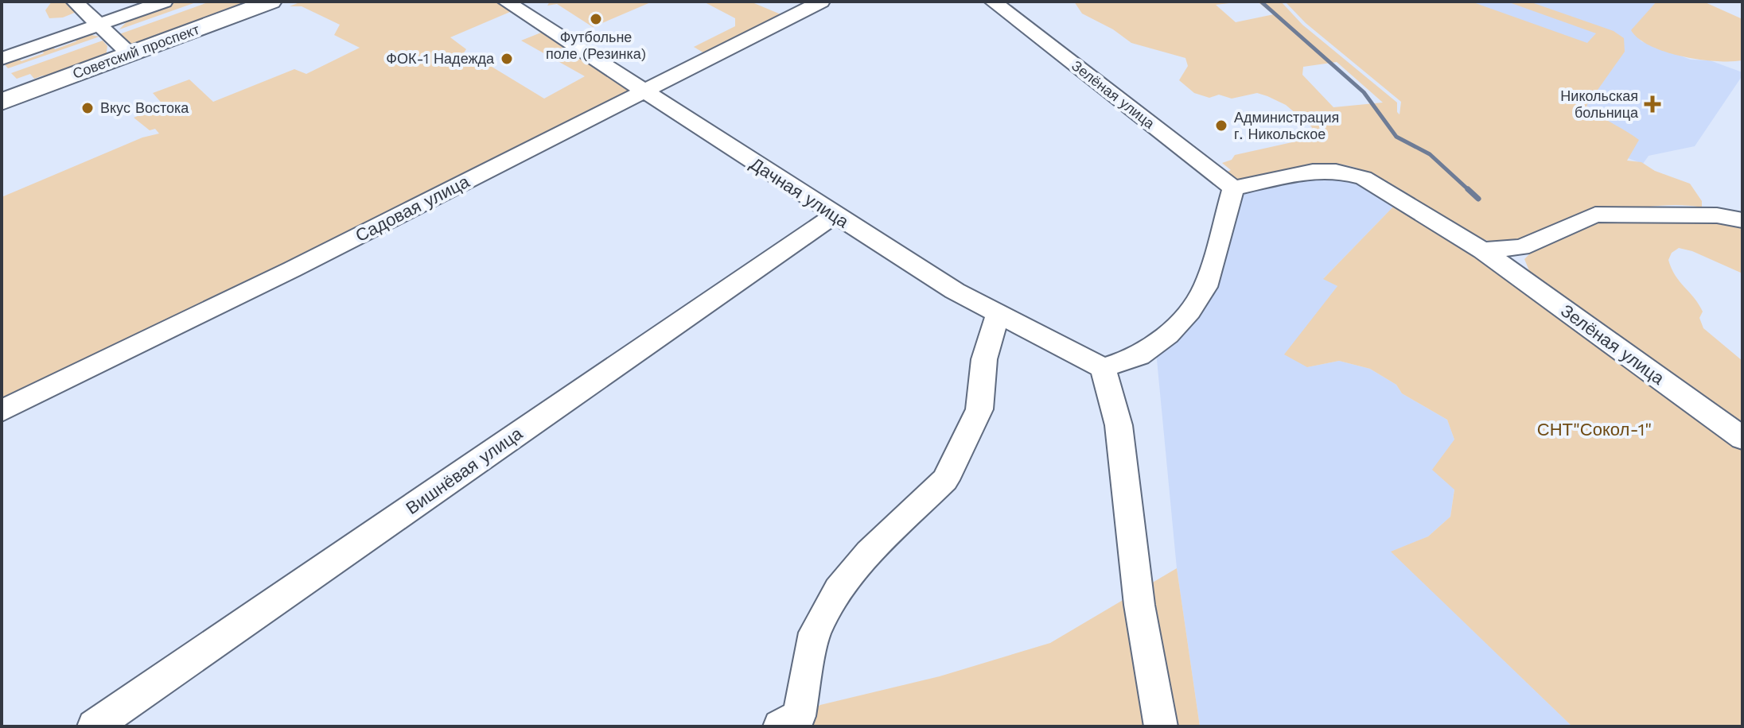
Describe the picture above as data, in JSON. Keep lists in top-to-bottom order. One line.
{"streets":{"main road":["Советский проспект"],"street":["Зелёная улица","Дачная улица","Садовая улица","Вишнёвая улица"]},"crossings":[["Дачная улица","Садовая улица"],["Дачная улица","Вишнёвая улица"]],"parks":["СНТ\"Сокол-1\""],"places":{"other":["Футбольне поле (Резинка)","ФОК-1 Надежда","Вкус Востока","Администрация г. Никольское"],"health":["Никольская больница"]}}
